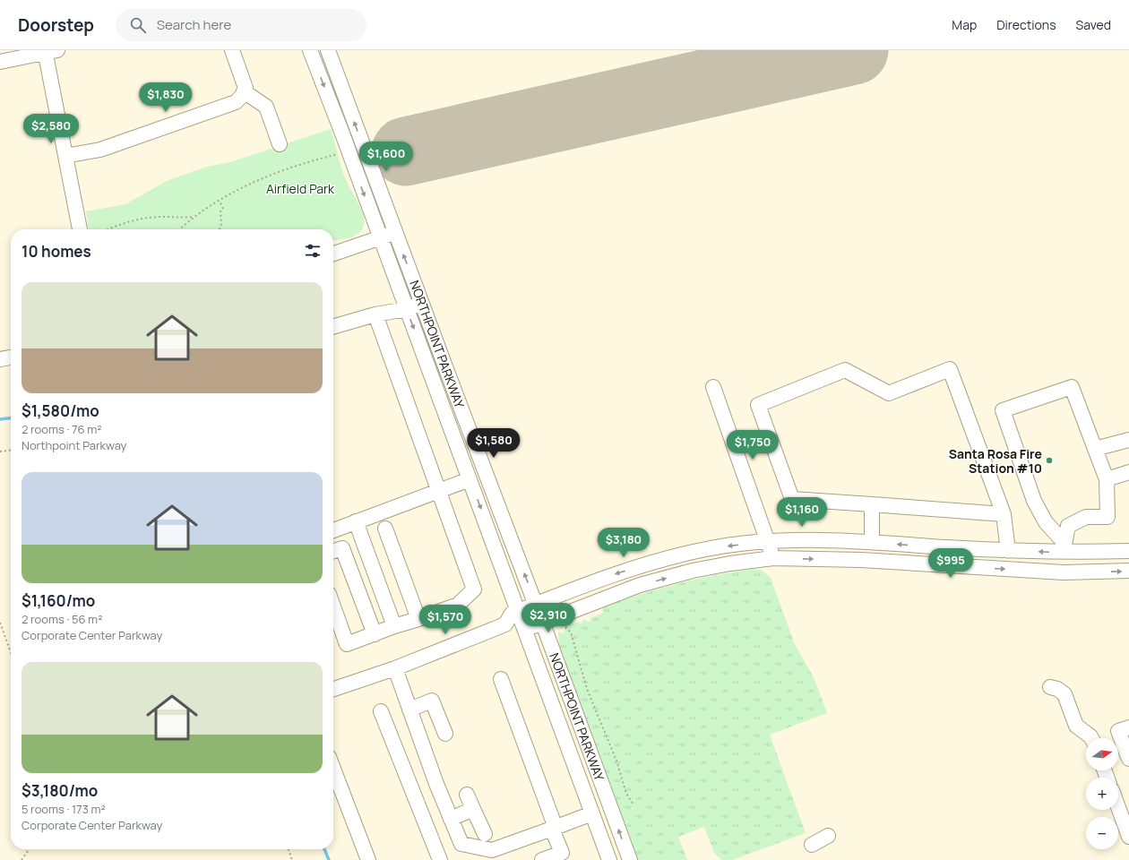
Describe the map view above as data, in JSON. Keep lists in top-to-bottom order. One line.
{"streets":{"street":["NORTHPOINT PARKWAY"]},"parks":["Airfield Park"],"places":["Santa Rosa Fire Station #10"],"north":"right","page":{"header":"Doorstep","search":"Search here","nav":["Map","Directions","Saved"],"price":["$1,830","$2,580","$1,600","$1,580","$1,750","$1,160","$3,180","$995","$2,910","$1,570"],"heading":"10 homes","list":[{"name":"$1,580/mo","note":"2 rooms · 76 m² · Northpoint Parkway"},{"name":"$1,160/mo","note":"2 rooms · 56 m² · Corporate Center Parkway"},{"name":"$3,180/mo","note":"5 rooms · 173 m² · Corporate Center Parkway"}],"map_buttons":["+","−"]}}
